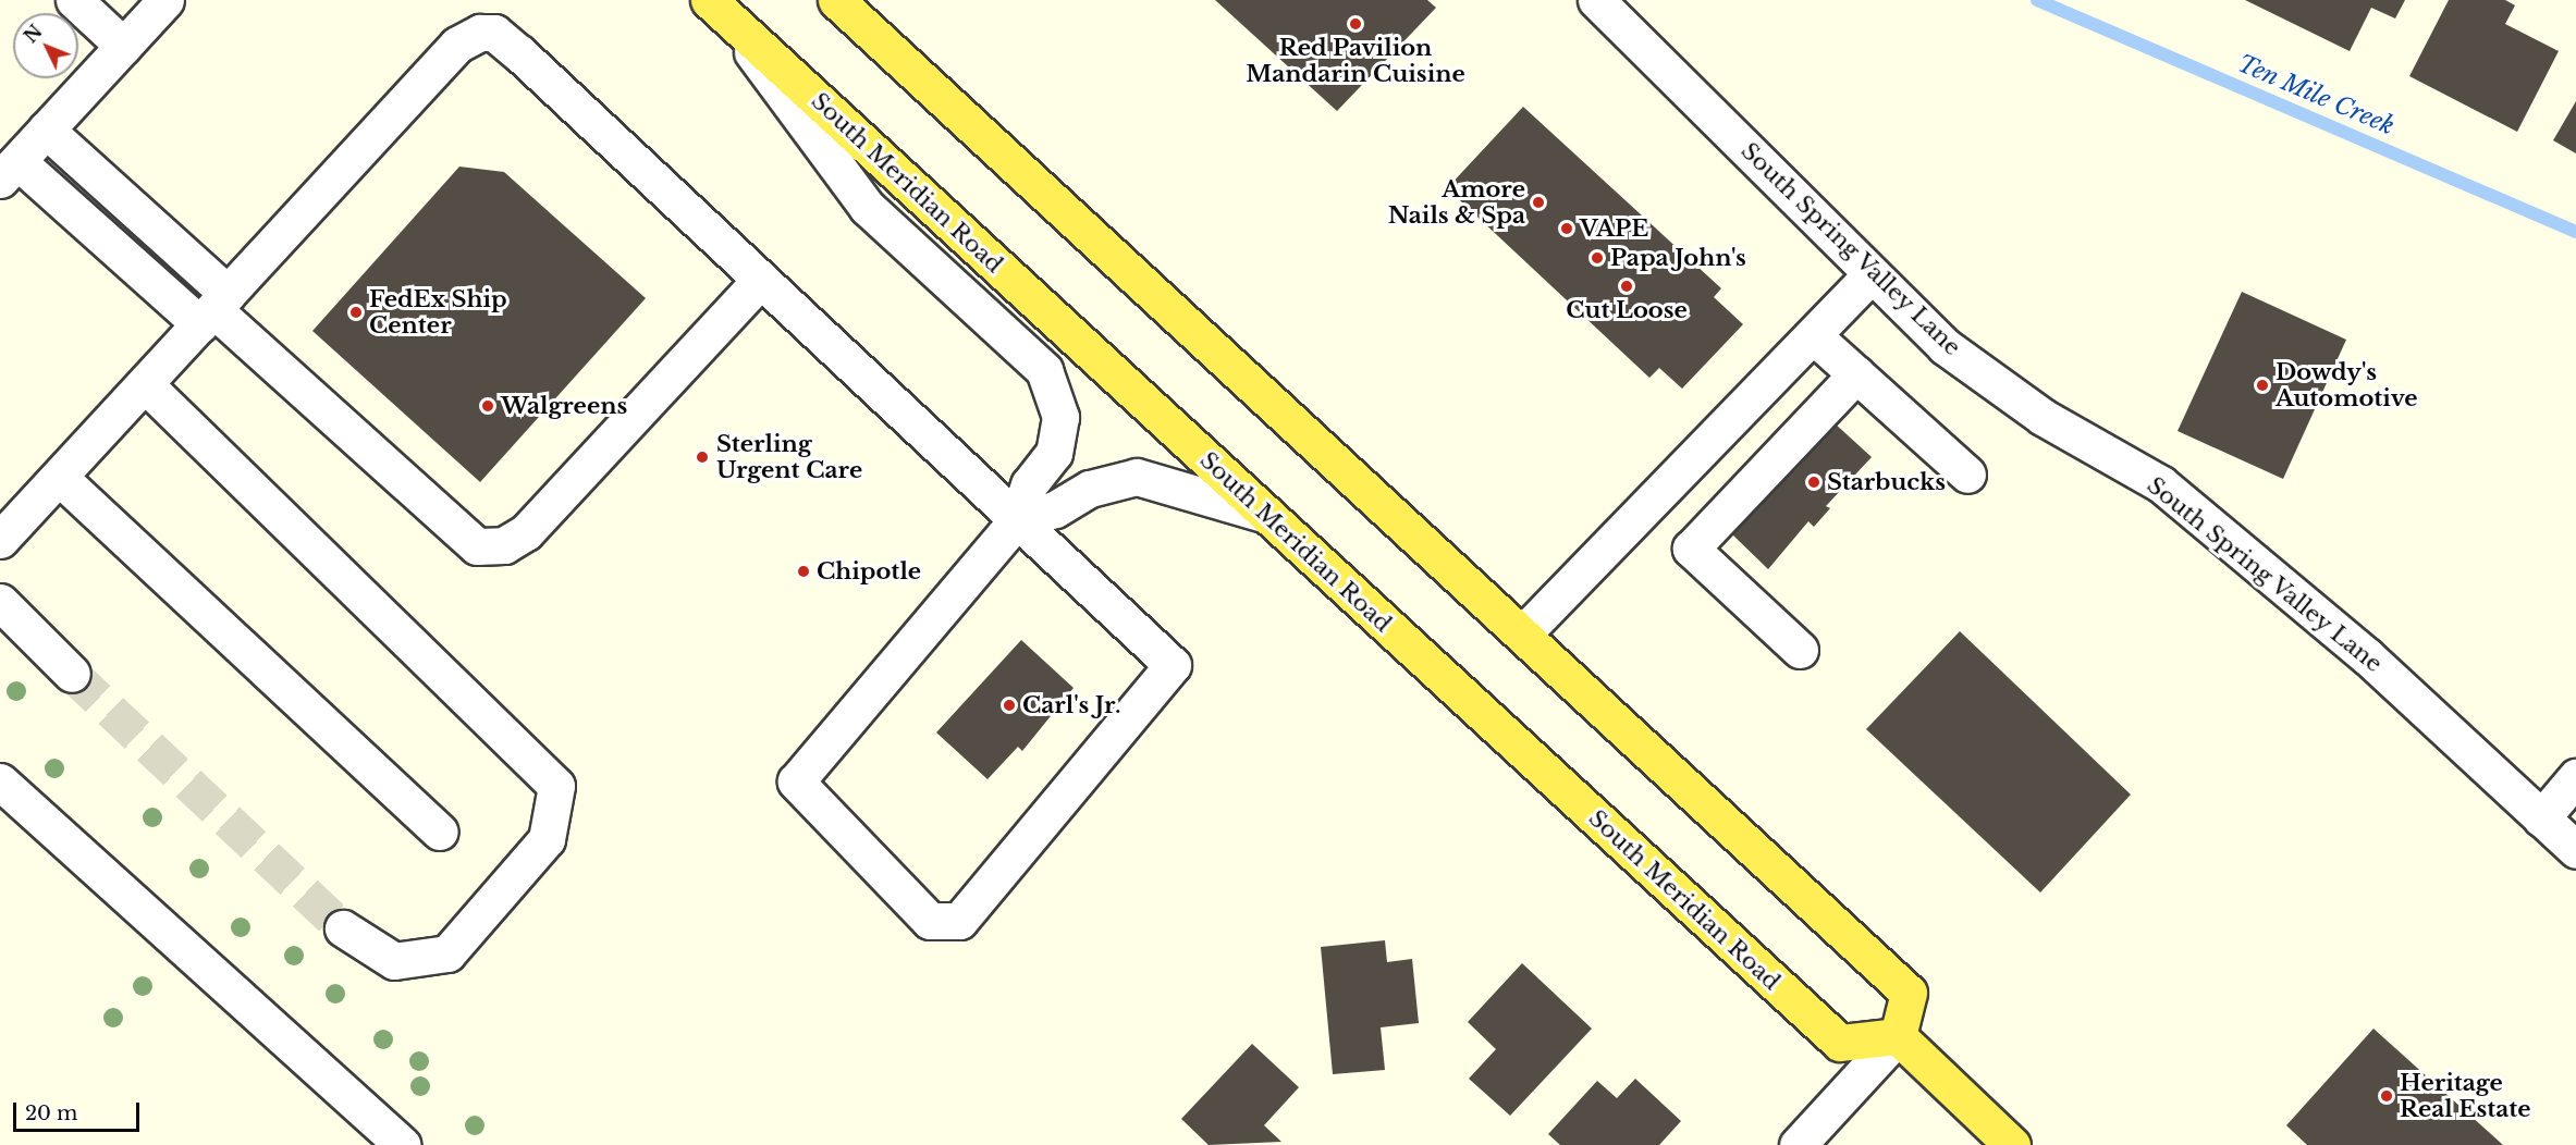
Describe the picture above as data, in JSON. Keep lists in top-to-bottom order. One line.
{"streets":{"main road":["South Meridian Road"],"street":["South Spring Valley Lane"]},"water":["Ten Mile Creek"],"places":["Red Pavilion Mandarin Cuisine","Amore Nails & Spa","VAPE","Papa John's","Cut Loose","FedEx Ship Center","Dowdy's Automotive","Walgreens","Sterling Urgent Care","Starbucks","Chipotle","Carl's Jr.","Heritage Real Estate"],"scale_bar":"20 m","north":"top left"}
